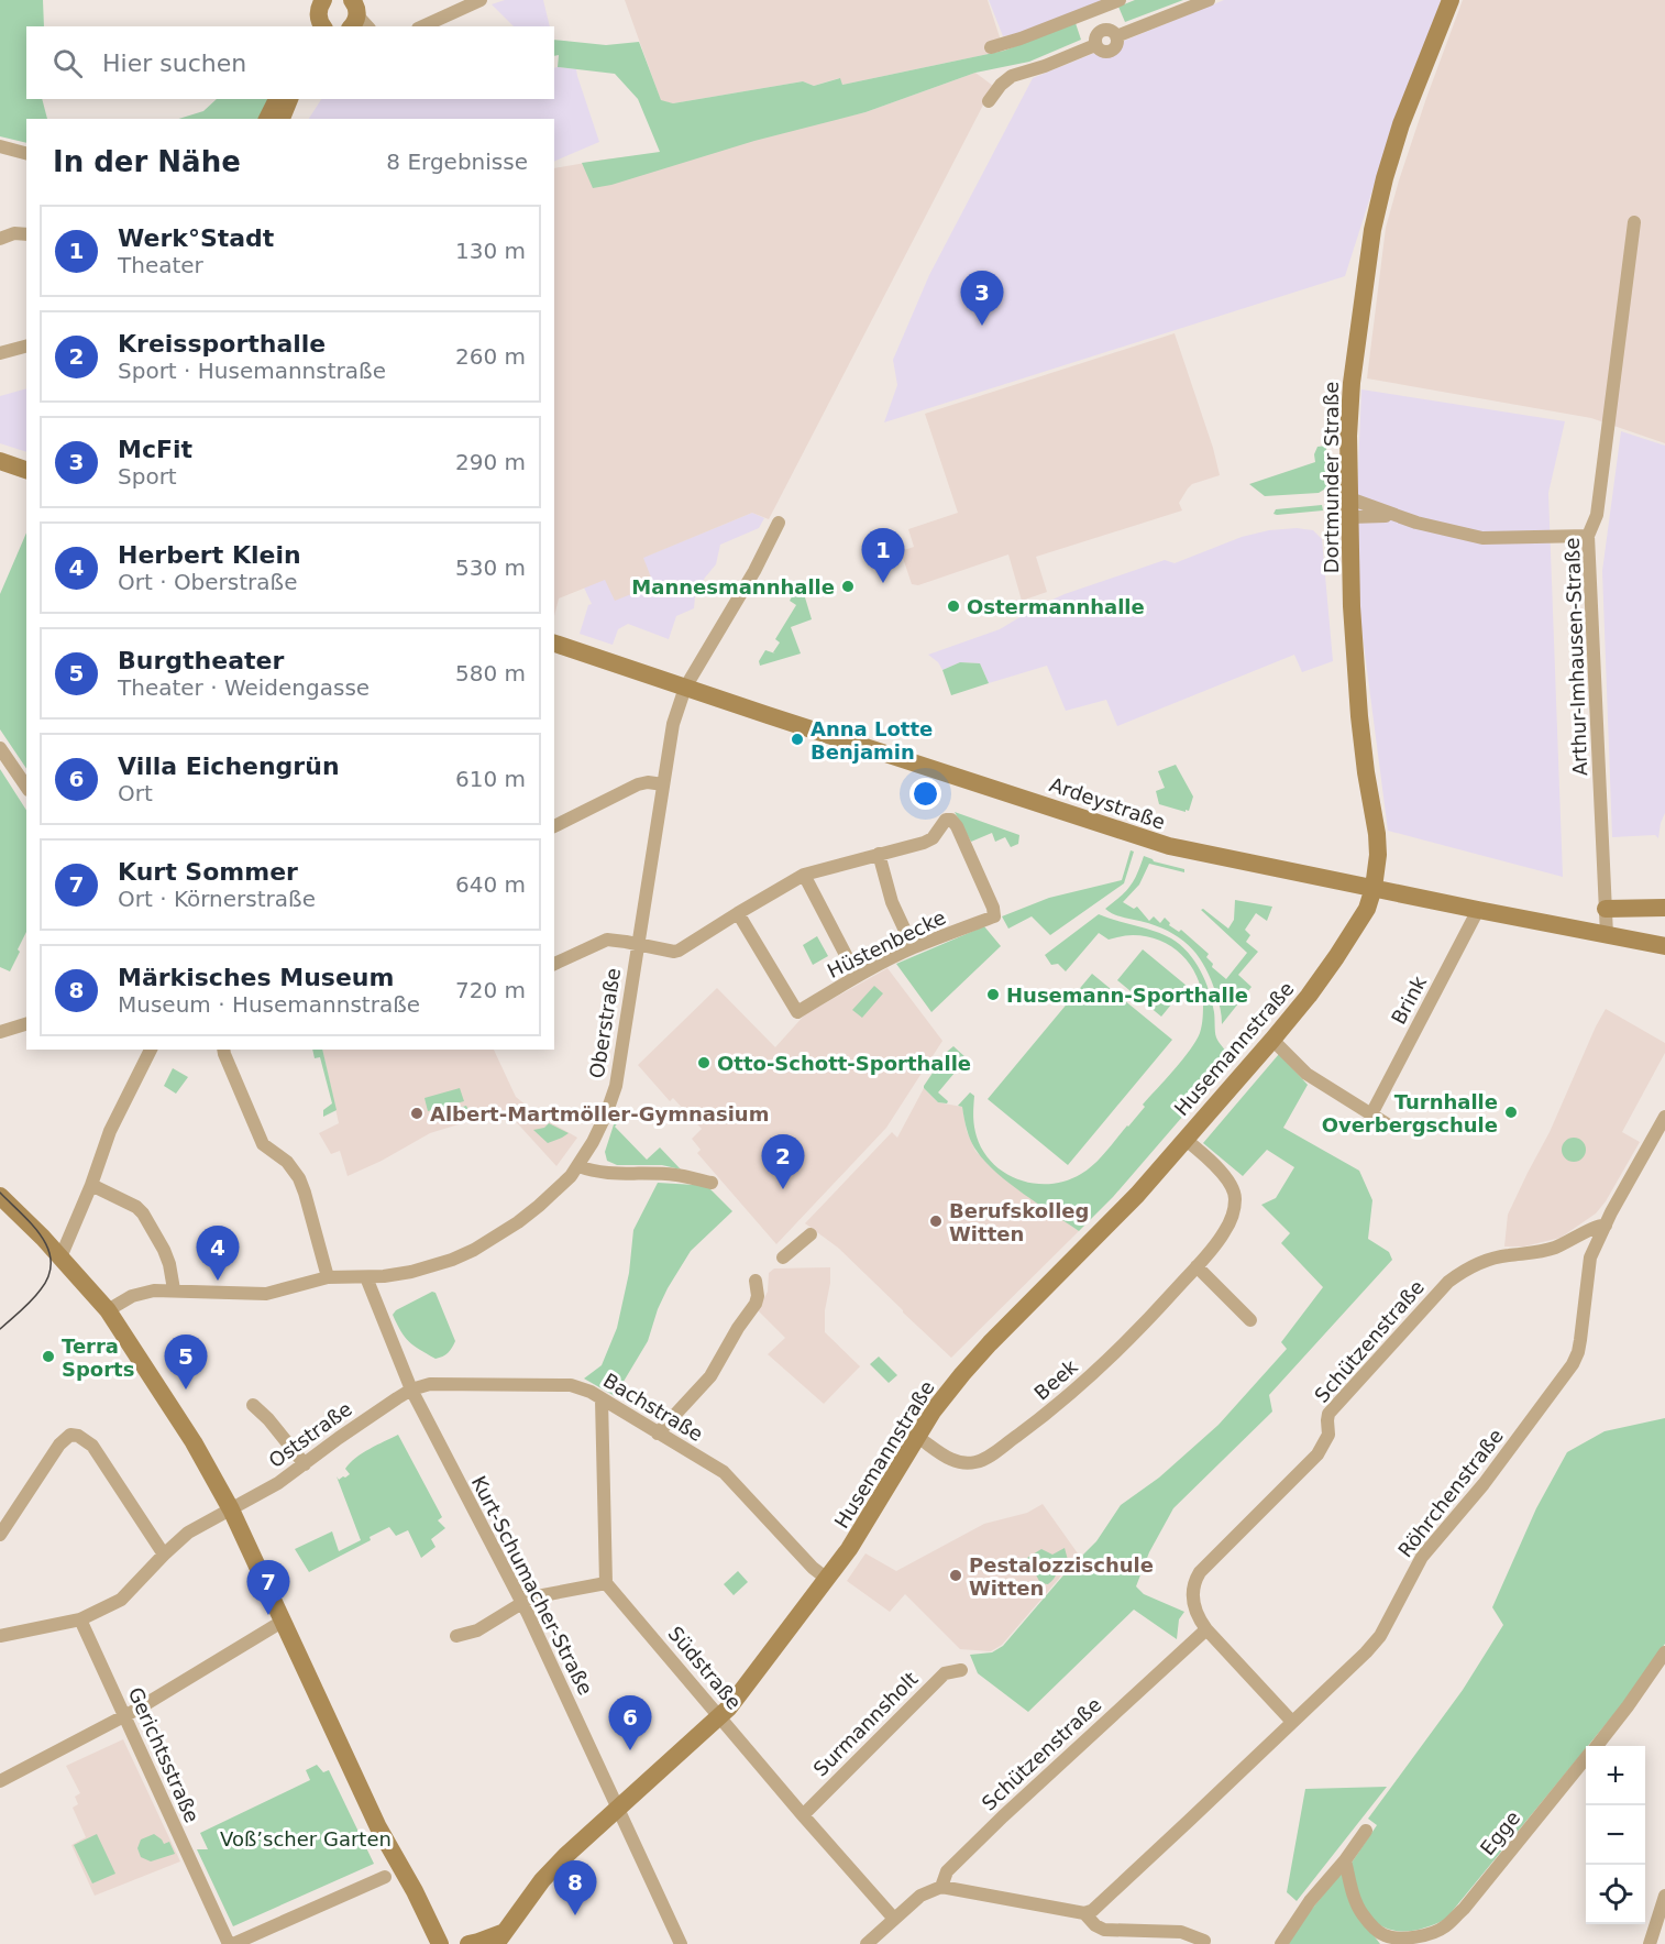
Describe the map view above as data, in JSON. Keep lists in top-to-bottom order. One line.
{"streets":{"main road":["Dortmunder Straße","Ardeystraße","Husemannstraße"],"street":["Arthur-Imhausen-Straße","Hüstenbecke","Brink","Oberstraße","Schützenstraße","Beek","Bachstraße","Oststraße","Röhrchenstraße","Kurt-Schumacher-Straße","Südstraße","Surmannsholt","Gerichtsstraße","Egge"]},"crossings":[["Dortmunder Straße","Ardeystraße"],["Dortmunder Straße","Husemannstraße"],["Arthur-Imhausen-Straße","Ardeystraße"],["Ardeystraße","Brink"],["Ardeystraße","Oberstraße"],["Ardeystraße","Husemannstraße"],["Oberstraße","Kurt-Schumacher-Straße"],["Husemannstraße","Beek"],["Husemannstraße","Bachstraße"],["Husemannstraße","Kurt-Schumacher-Straße"],["Husemannstraße","Südstraße"],["Schützenstraße","Röhrchenstraße"],["Bachstraße","Oststraße"],["Bachstraße","Kurt-Schumacher-Straße"],["Oststraße","Kurt-Schumacher-Straße"],["Oststraße","Gerichtsstraße"],["Südstraße","Surmannsholt"]],"parks":["Voß’scher Garten"],"places":["Mannesmannhalle","Ostermannhalle","Anna Lotte Benjamin","Husemann-Sporthalle","Otto-Schott-Sporthalle","Turnhalle Overbergschule","Albert-Martmöller-Gymnasium","Berufskolleg Witten","Terra Sports","Pestalozzischule Witten"],"page":{"search":"Hier suchen","heading":["In der Nähe","8 Ergebnisse"],"list":[{"mark":"1","name":"Werk°Stadt","note":"Theater","value":"130 m"},{"mark":"2","name":"Kreissporthalle","note":"Sport · Husemannstraße","value":"260 m"},{"mark":"3","name":"McFit","note":"Sport","value":"290 m"},{"mark":"4","name":"Herbert Klein","note":"Ort · Oberstraße","value":"530 m"},{"mark":"5","name":"Burgtheater","note":"Theater · Weidengasse","value":"580 m"},{"mark":"6","name":"Villa Eichengrün","note":"Ort","value":"610 m"},{"mark":"7","name":"Kurt Sommer","note":"Ort · Körnerstraße","value":"640 m"},{"mark":"8","name":"Märkisches Museum","note":"Museum · Husemannstraße","value":"720 m"}],"pins":["3","1","2","4","5","7","6","8"],"map_buttons":["+","−"]}}
